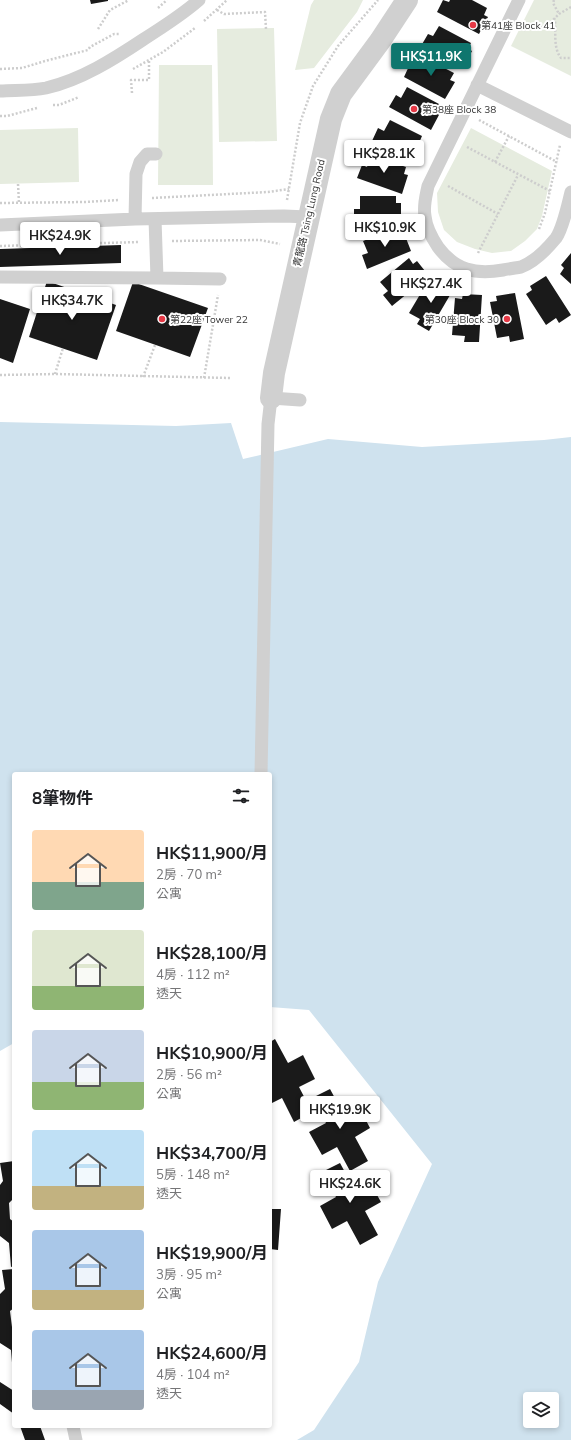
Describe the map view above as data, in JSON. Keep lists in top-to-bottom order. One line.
{"streets":{"street":["青龍路 Tsing Lung Road"]},"places":["第41座 Block 41","第38座 Block 38","第22座 Tower 22","第30座 Block 30"],"page":{"price":["HK$11.9K","HK$28.1K","HK$10.9K","HK$24.9K","HK$27.4K","HK$34.7K","HK$19.9K","HK$24.6K"],"heading":"8筆物件","list":[{"name":"HK$11,900/月","note":"2房 · 70 m² · 公寓"},{"name":"HK$28,100/月","note":"4房 · 112 m² · 透天"},{"name":"HK$10,900/月","note":"2房 · 56 m² · 公寓"},{"name":"HK$34,700/月","note":"5房 · 148 m² · 透天"},{"name":"HK$19,900/月","note":"3房 · 95 m² · 公寓"},{"name":"HK$24,600/月","note":"4房 · 104 m² · 透天"}]}}
